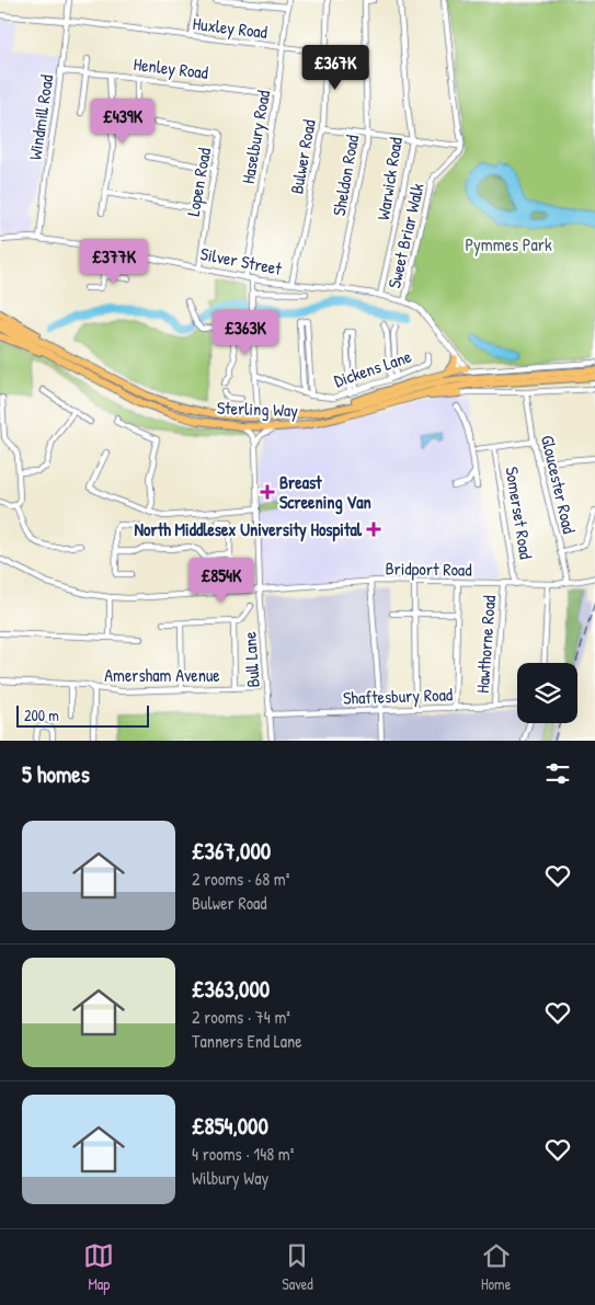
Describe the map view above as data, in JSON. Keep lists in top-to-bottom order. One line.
{"streets":{"highway":["Sterling Way"],"street":["Huxley Road","Henley Road","Windmill Road","Haselbury Road","Bulwer Road","Sheldon Road","Warwick Road","Lopen Road","Sweet Briar Walk","Silver Street","Dickens Lane","Gloucester Road","Somerset Road","Bridport Road","Hawthorne Road","Bull Lane","Amersham Avenue","Shaftesbury Road"]},"crossings":[["Huxley Road","Windmill Road"],["Huxley Road","Haselbury Road"],["Huxley Road","Bulwer Road"],["Henley Road","Windmill Road"],["Henley Road","Haselbury Road"],["Windmill Road","Silver Street"],["Haselbury Road","Silver Street"],["Haselbury Road","Dickens Lane"],["Bulwer Road","Silver Street"],["Sheldon Road","Silver Street"],["Warwick Road","Silver Street"],["Lopen Road","Silver Street"],["Sweet Briar Walk","Silver Street"],["Gloucester Road","Somerset Road"],["Gloucester Road","Bridport Road"],["Somerset Road","Bridport Road"],["Bridport Road","Hawthorne Road"],["Bridport Road","Bull Lane"],["Hawthorne Road","Shaftesbury Road"],["Bull Lane","Shaftesbury Road"]],"parks":["Pymmes Park"],"places":{"health":["Breast Screening Van","North Middlesex University Hospital"]},"scale_bar":"200 m","page":{"price":["£367K","£439K","£377K","£363K","£854K"],"scale":"200 m","heading":"5 homes","list":[{"name":"£367,000","note":"2 rooms · 68 m² · Bulwer Road"},{"name":"£363,000","note":"2 rooms · 74 m² · Tanners End Lane"},{"name":"£854,000","note":"4 rooms · 148 m² · Wilbury Way"}],"tabs":["Map","Saved","Home"]}}
